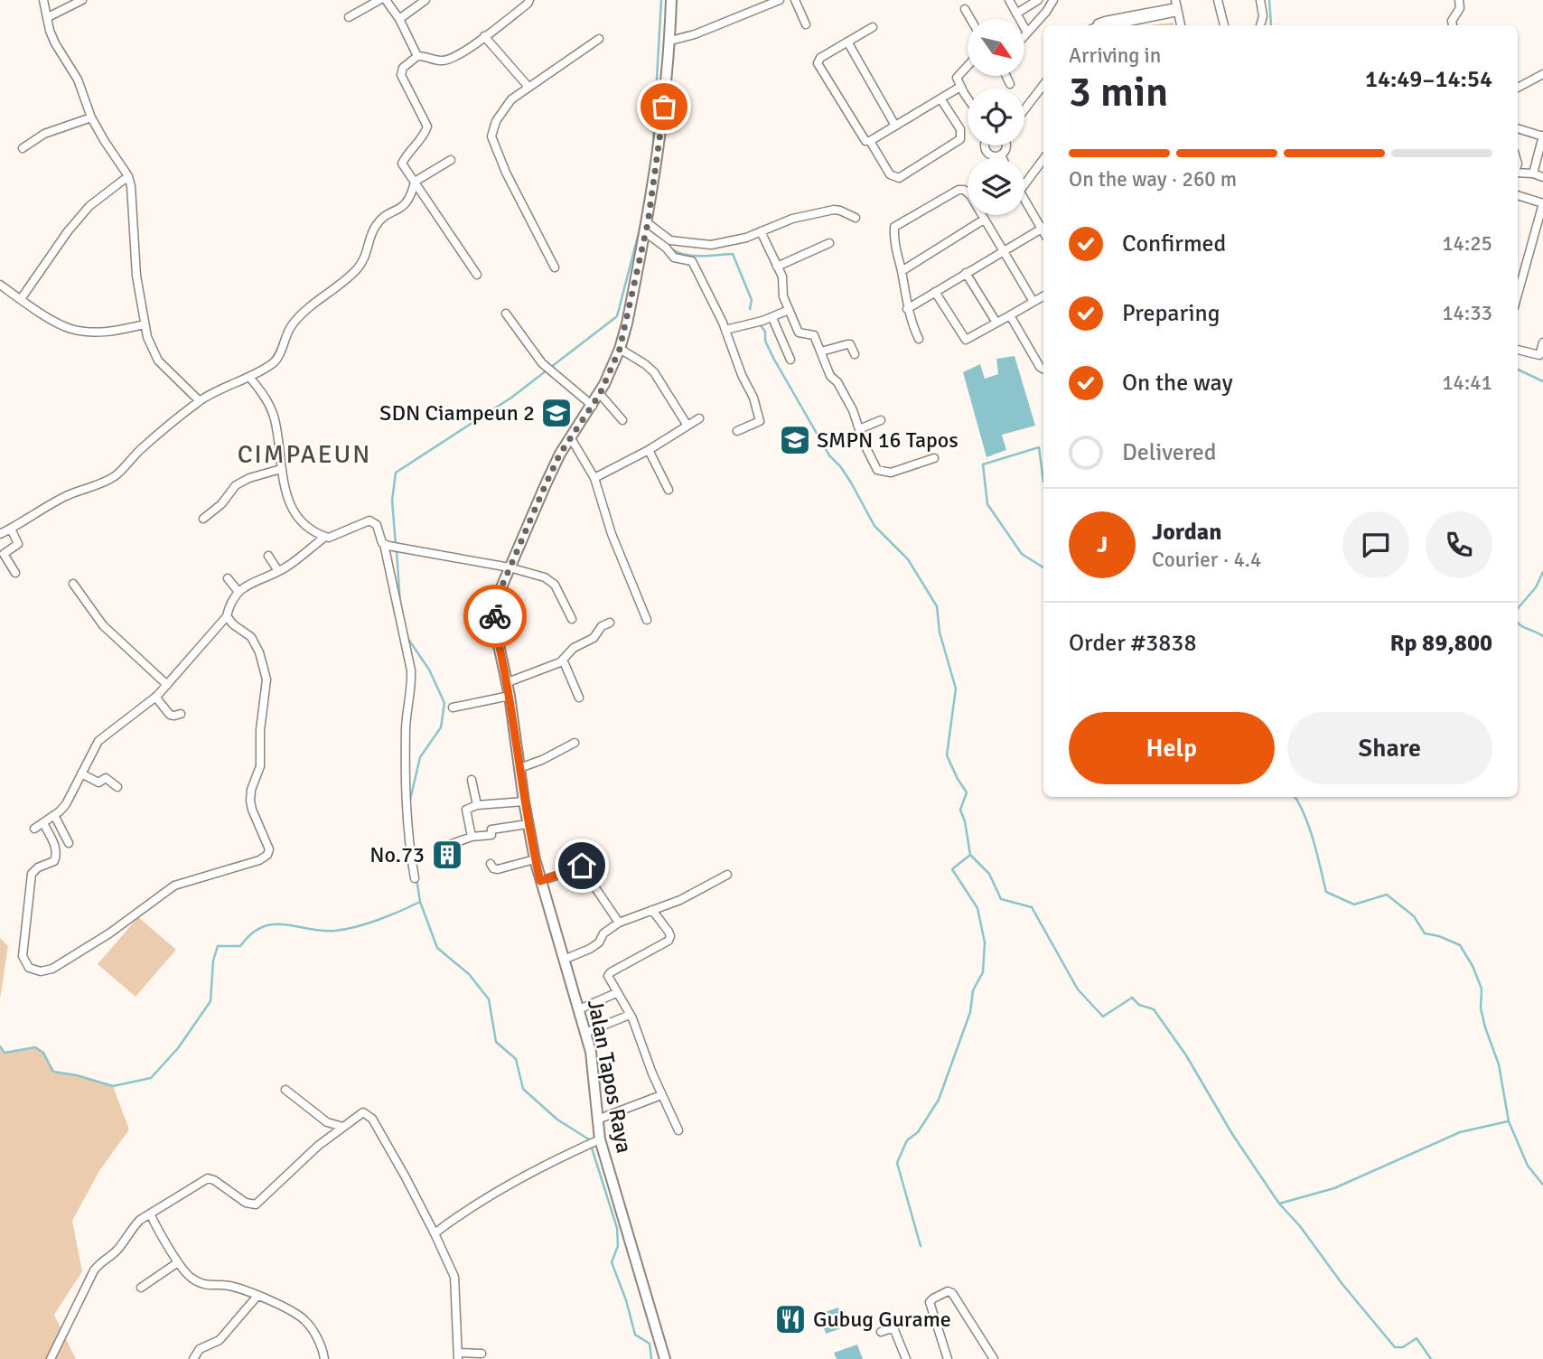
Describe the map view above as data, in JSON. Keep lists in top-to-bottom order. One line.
{"streets":{"main road":["Jalan Tapos Raya"]},"districts":["CIMPAEUN"],"places":{"school or university":["SDN Ciampeun 2","SMPN 16 Tapos"],"building":["No.73"],"restaurant":["Gubug Gurame"]},"north":"bottom right","page":{"heading":["3 min","Arriving in","14:49–14:54"],"panel":["Jordan","Courier · 4.4","Order #3838","Rp 89,800"],"bar":"On the way · 260 m","list":[["Confirmed","14:25"],["Preparing","14:33"],["On the way","14:41"],"Delivered"],"round":"J","buttons":["Help","Share"]}}
